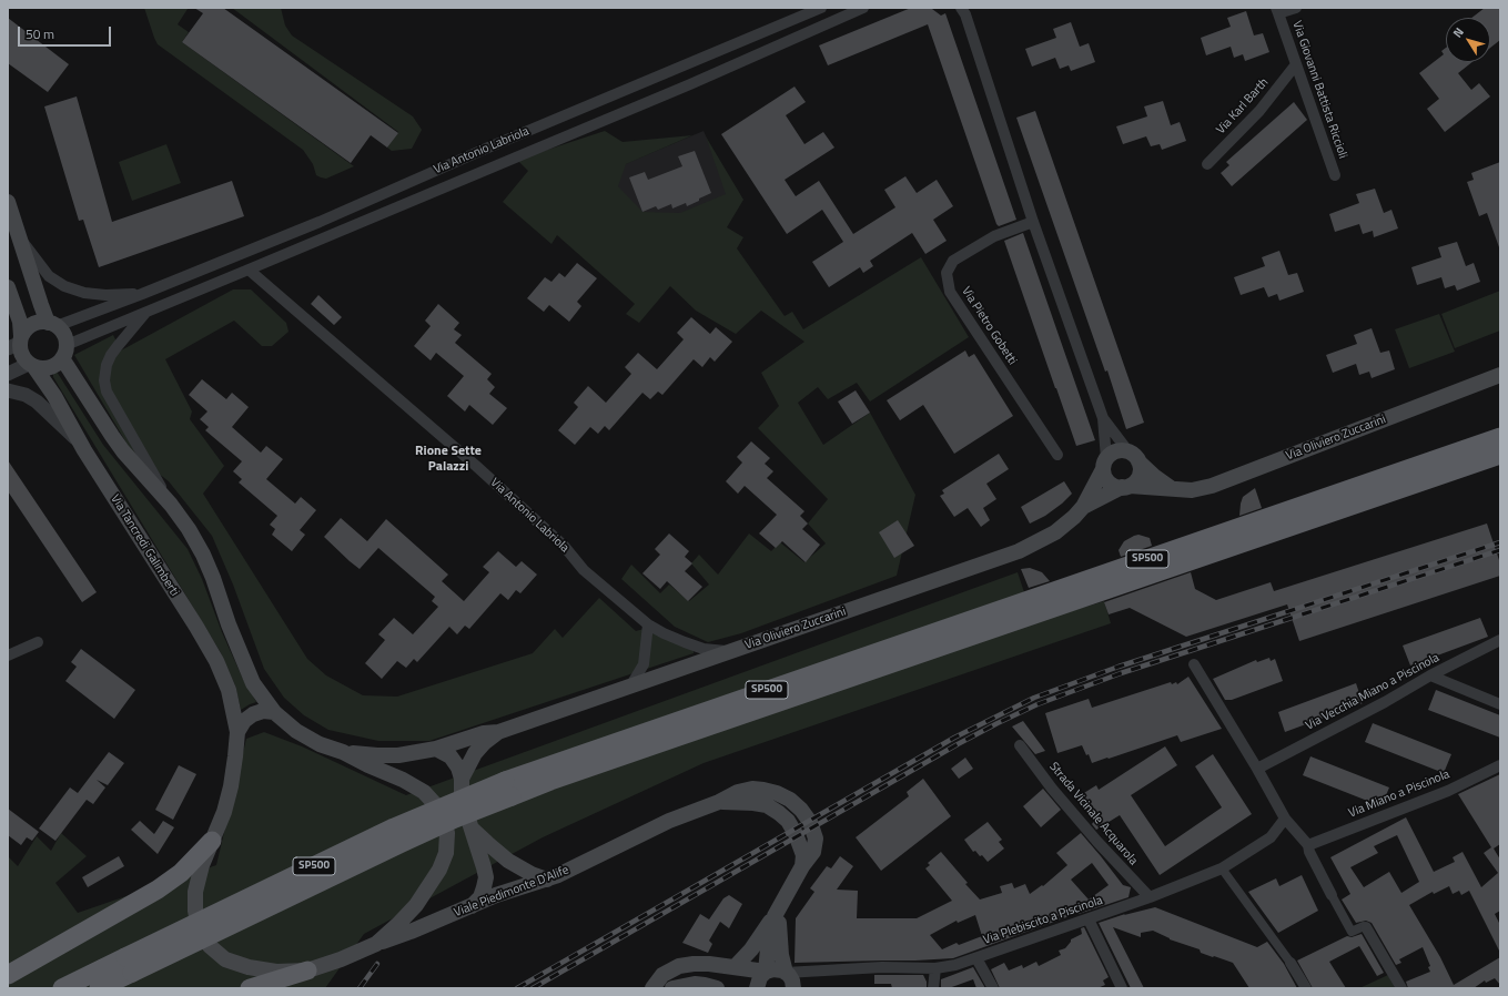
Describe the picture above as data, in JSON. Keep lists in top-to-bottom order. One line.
{"streets":{"highway":["SP500"],"main road":["Via Oliviero Zuccarini","Via Tancredi Galimberti","Viale Piedimonte D'Alife"],"street":["Via Giovanni Battista Riccioli","Via Karl Barth","Via Antonio Labriola","Via Pietro Gobetti","Via Vecchia Miano a Piscinola","Via Miano a Piscinola","Strada Vicinale Acquarola","Via Plebiscito a Piscinola"]},"crossings":[["Via Giovanni Battista Riccioli","Via Karl Barth"],["Via Antonio Labriola","Via Oliviero Zuccarini"],["Via Antonio Labriola","Via Tancredi Galimberti"],["Via Oliviero Zuccarini","Via Tancredi Galimberti"],["Via Tancredi Galimberti","Viale Piedimonte D'Alife"],["Strada Vicinale Acquarola","Via Plebiscito a Piscinola"],["Viale Piedimonte D'Alife","Via Plebiscito a Piscinola"]],"districts":["Rione Sette Palazzi"],"scale_bar":"50 m","north":"top left"}
